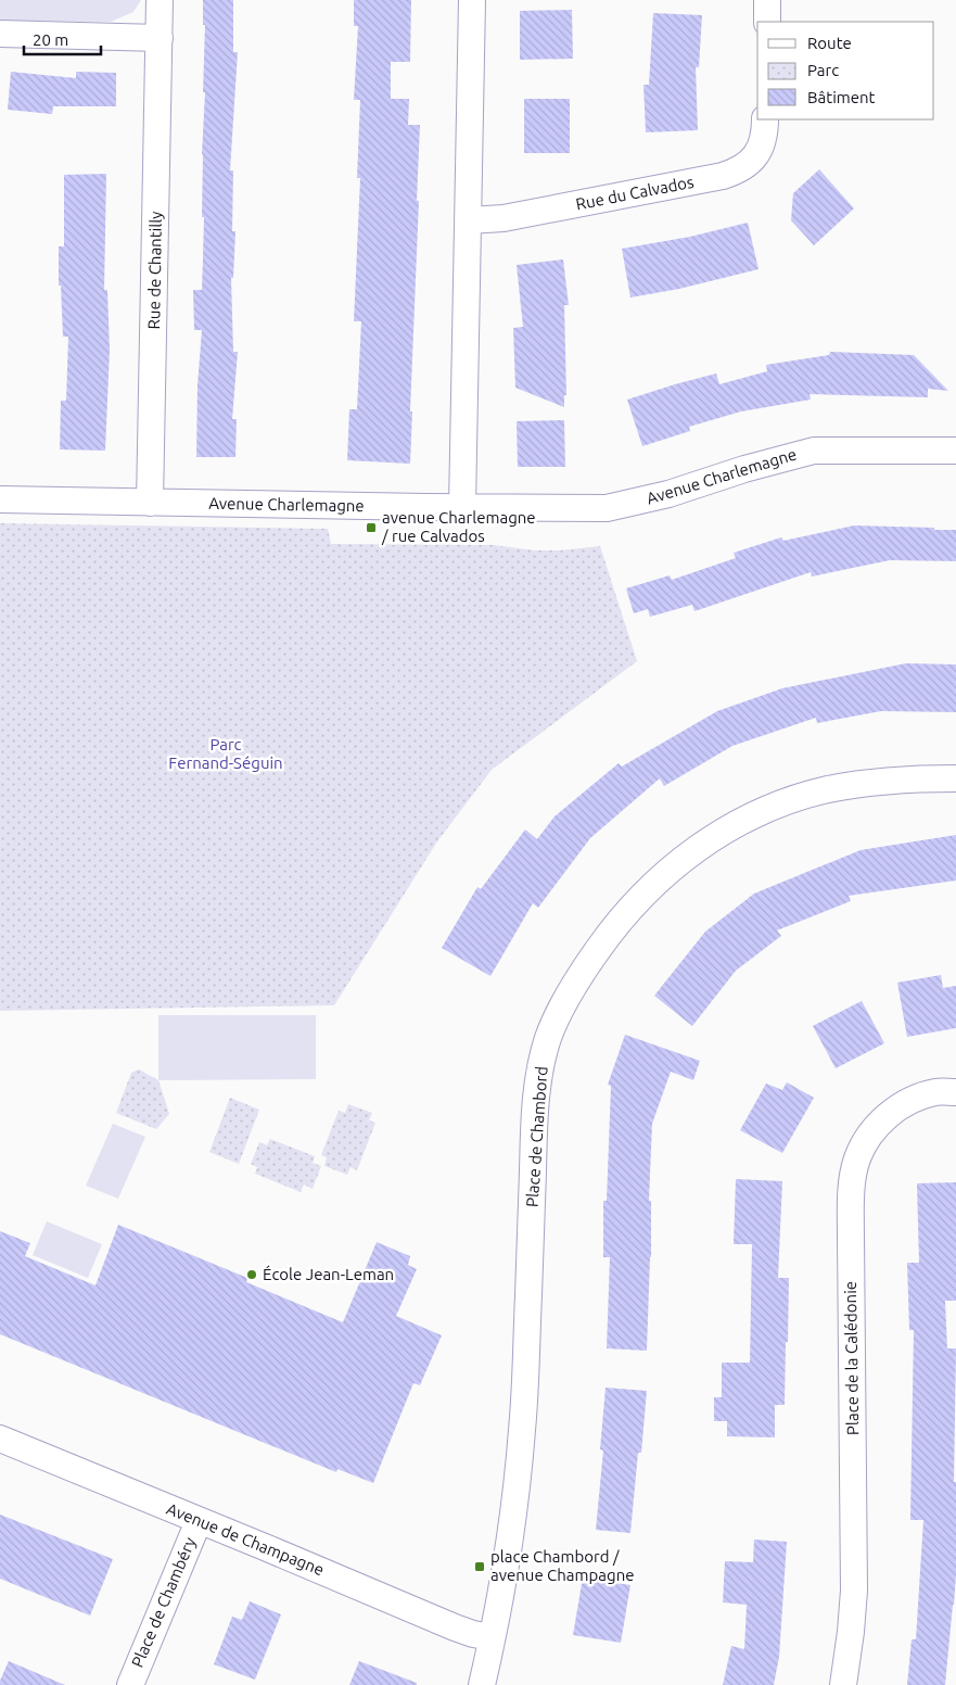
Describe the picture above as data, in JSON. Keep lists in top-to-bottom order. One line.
{"streets":{"street":["Rue du Calvados","Rue de Chantilly","Avenue Charlemagne","Place de Chambord","Place de la Calédonie","Avenue de Champagne","Place de Chambéry"]},"crossings":[["Rue de Chantilly","Avenue Charlemagne"],["Place de Chambord","Avenue de Champagne"],["Avenue de Champagne","Place de Chambéry"]],"parks":["Parc Fernand-Séguin"],"places":{"transit":["avenue Charlemagne / rue Calvados","place Chambord / avenue Champagne"],"other":["École Jean-Leman"]},"legend":["Route","Parc","Bâtiment"],"scale_bar":"20 m"}
